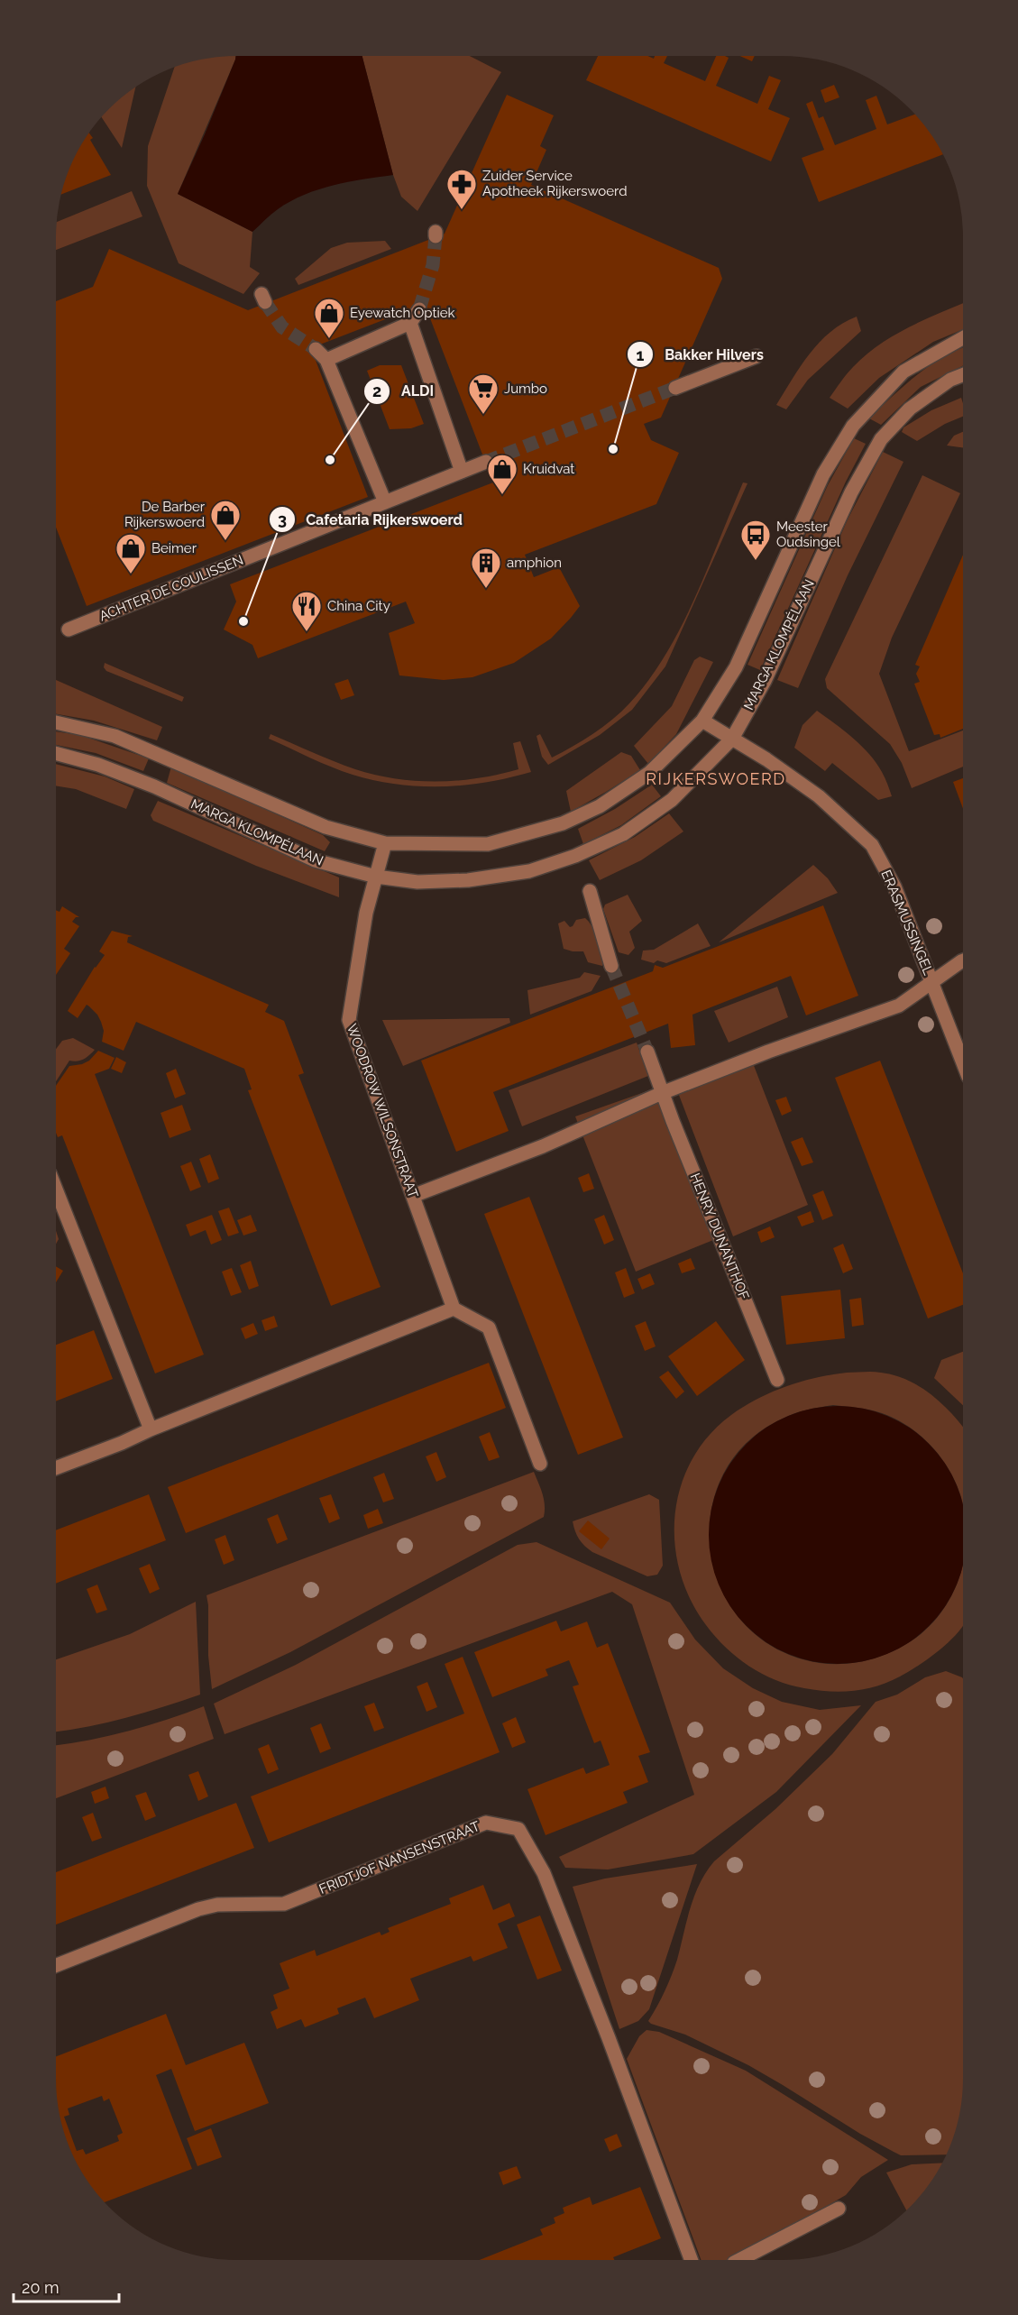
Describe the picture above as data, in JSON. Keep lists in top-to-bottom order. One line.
{"streets":{"street":["ACHTER DE COULISSEN","MARGA KLOMPÉLAAN","ERASMUSSINGEL","WOODROW WILSONSTRAAT","HENRY DUNANTHOF","FRIDTJOF NANSENSTRAAT"]},"crossings":[["MARGA KLOMPÉLAAN","ERASMUSSINGEL"],["MARGA KLOMPÉLAAN","WOODROW WILSONSTRAAT"]],"districts":["RIJKERSWOERD"],"places":{"pharmacy":["Zuider Service Apotheek Rijkerswoerd"],"shop":["Eyewatch Optiek","Kruidvat","De Barber Rijkerswoerd","Beimer"],"supermarket":["Jumbo"],"other":["Bakker Hilvers","ALDI","Cafetaria Rijkerswoerd"],"bus stop":["Meester Oudsingel"],"building":["amphion"],"restaurant":["China City"]},"scale_bar":"20 m"}
